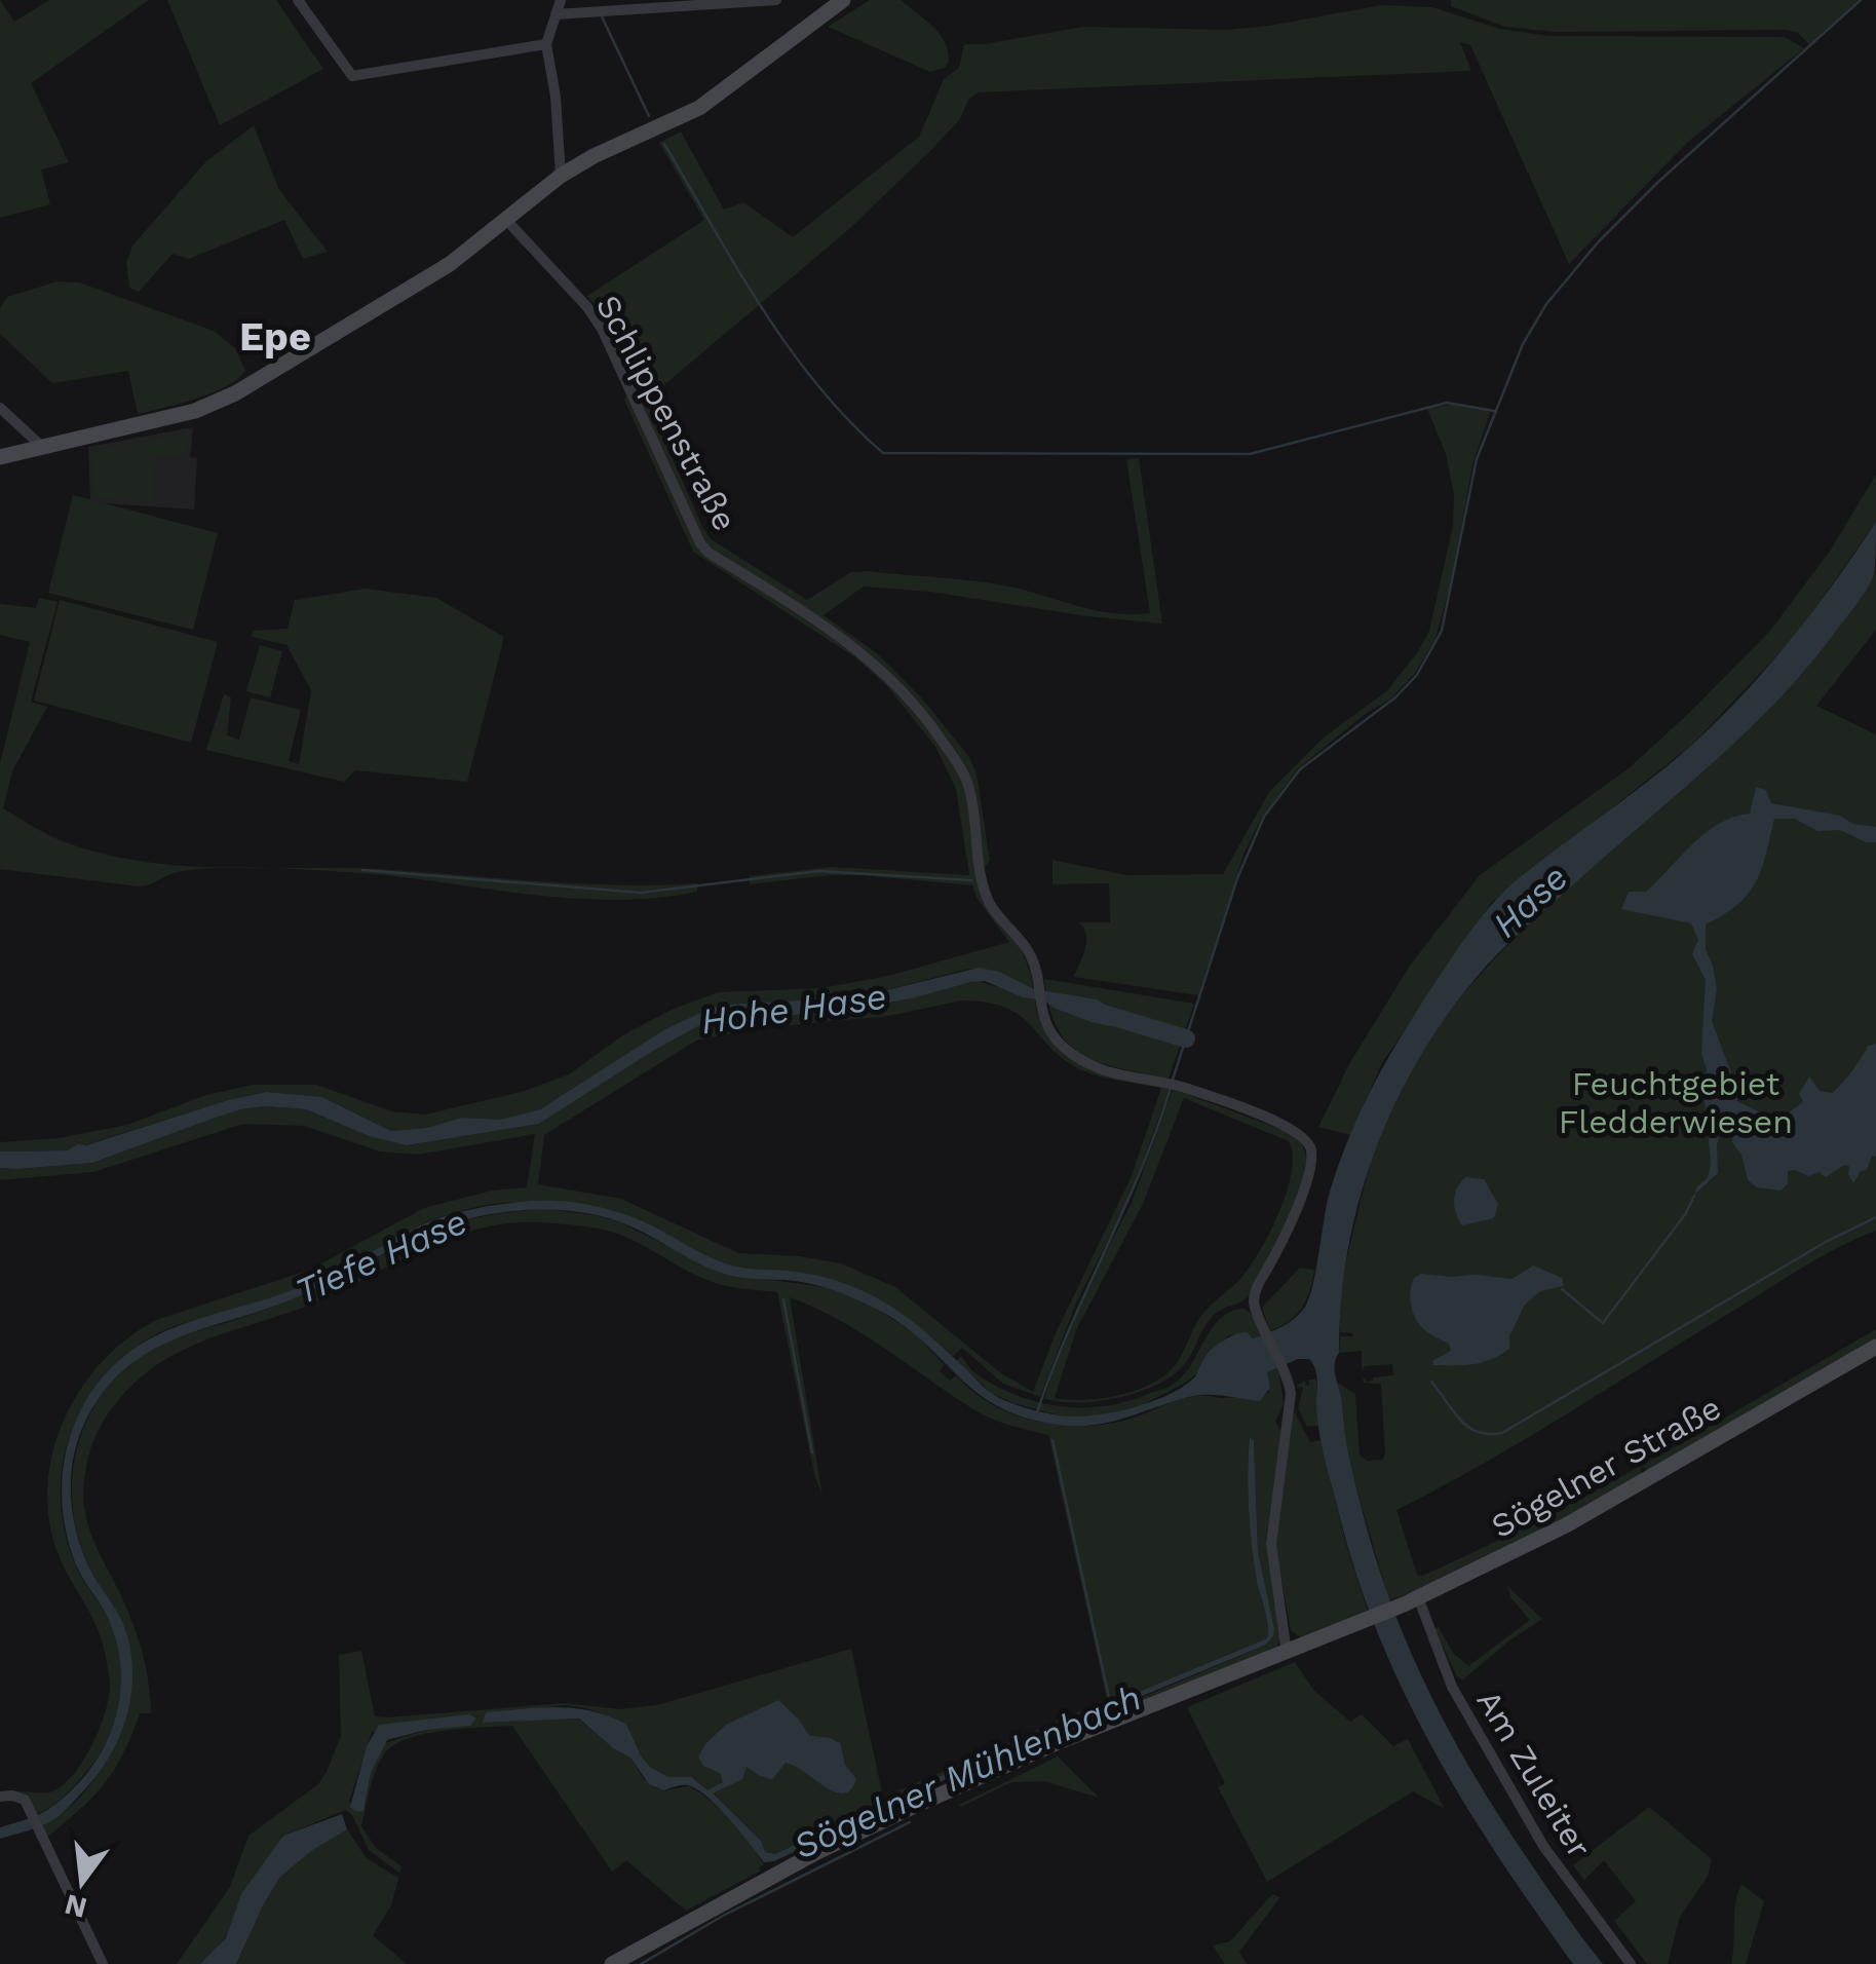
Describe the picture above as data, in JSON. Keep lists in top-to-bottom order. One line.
{"streets":{"street":["Schlippenstraße","Sögelner Straße","Am Zuleiter"]},"crossings":[["Schlippenstraße","Sögelner Straße"],["Sögelner Straße","Am Zuleiter"]],"districts":["Epe"],"water":["Hase","Hohe Hase","Tiefe Hase","Sögelner Mühlenbach"],"parks":["Feuchtgebiet Fledderwiesen"],"north":"bottom"}
